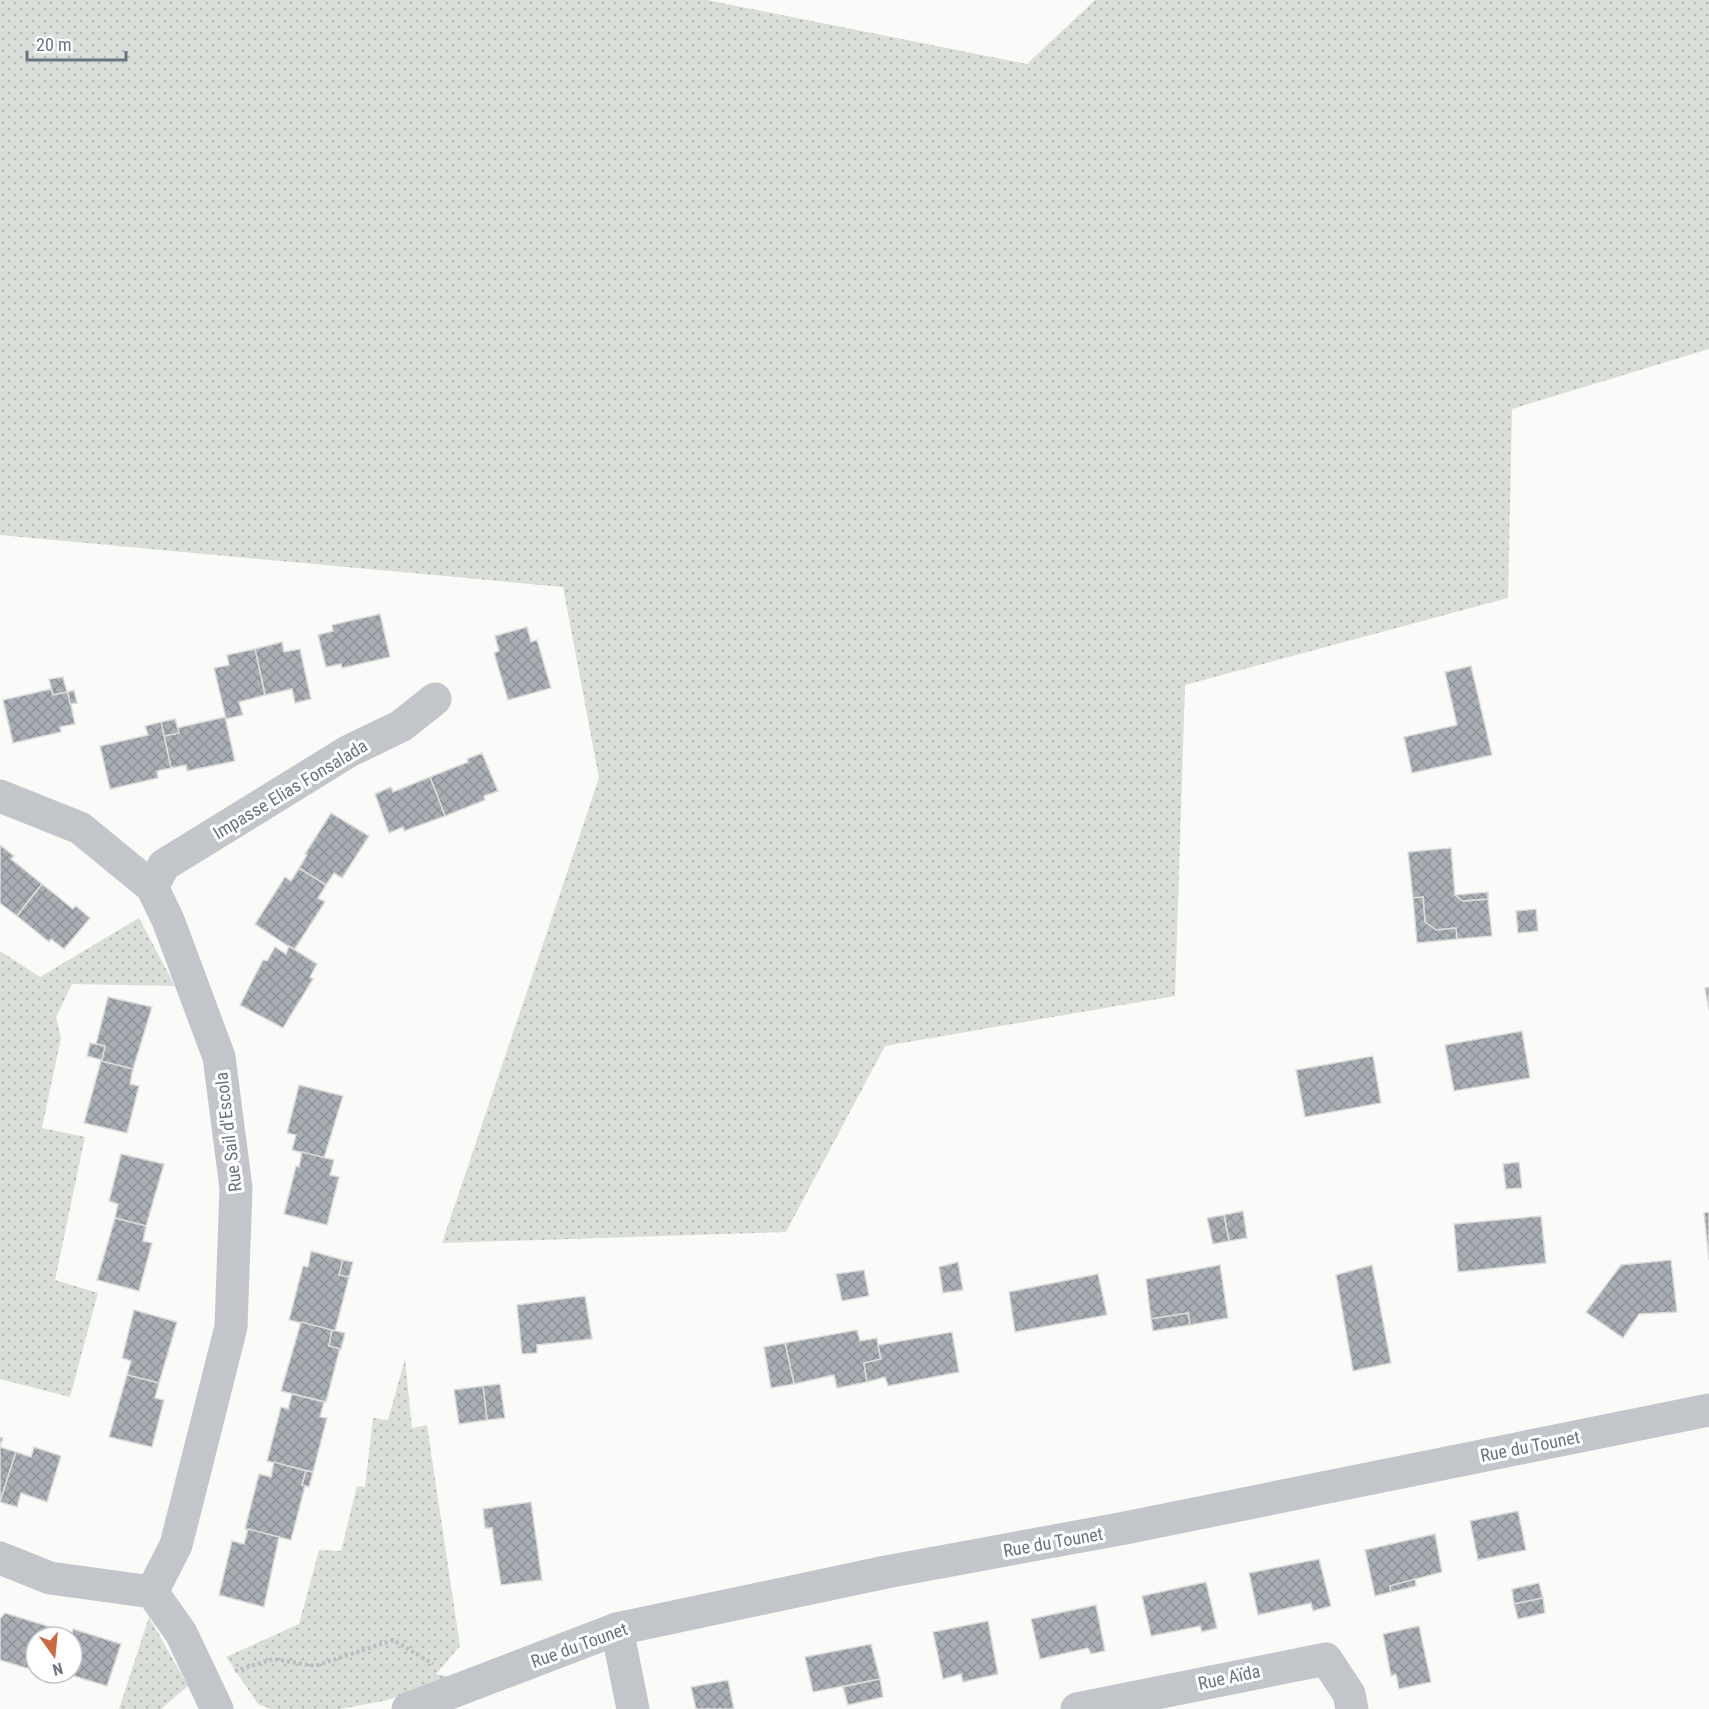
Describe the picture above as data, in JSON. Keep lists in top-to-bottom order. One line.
{"streets":{"street":["Impasse Elias Fonsalada","Rue Sail d'Escola","Rue du Tounet","Rue Aïda"]},"crossings":[["Impasse Elias Fonsalada","Rue Sail d'Escola"]],"scale_bar":"20 m","north":"bottom"}
